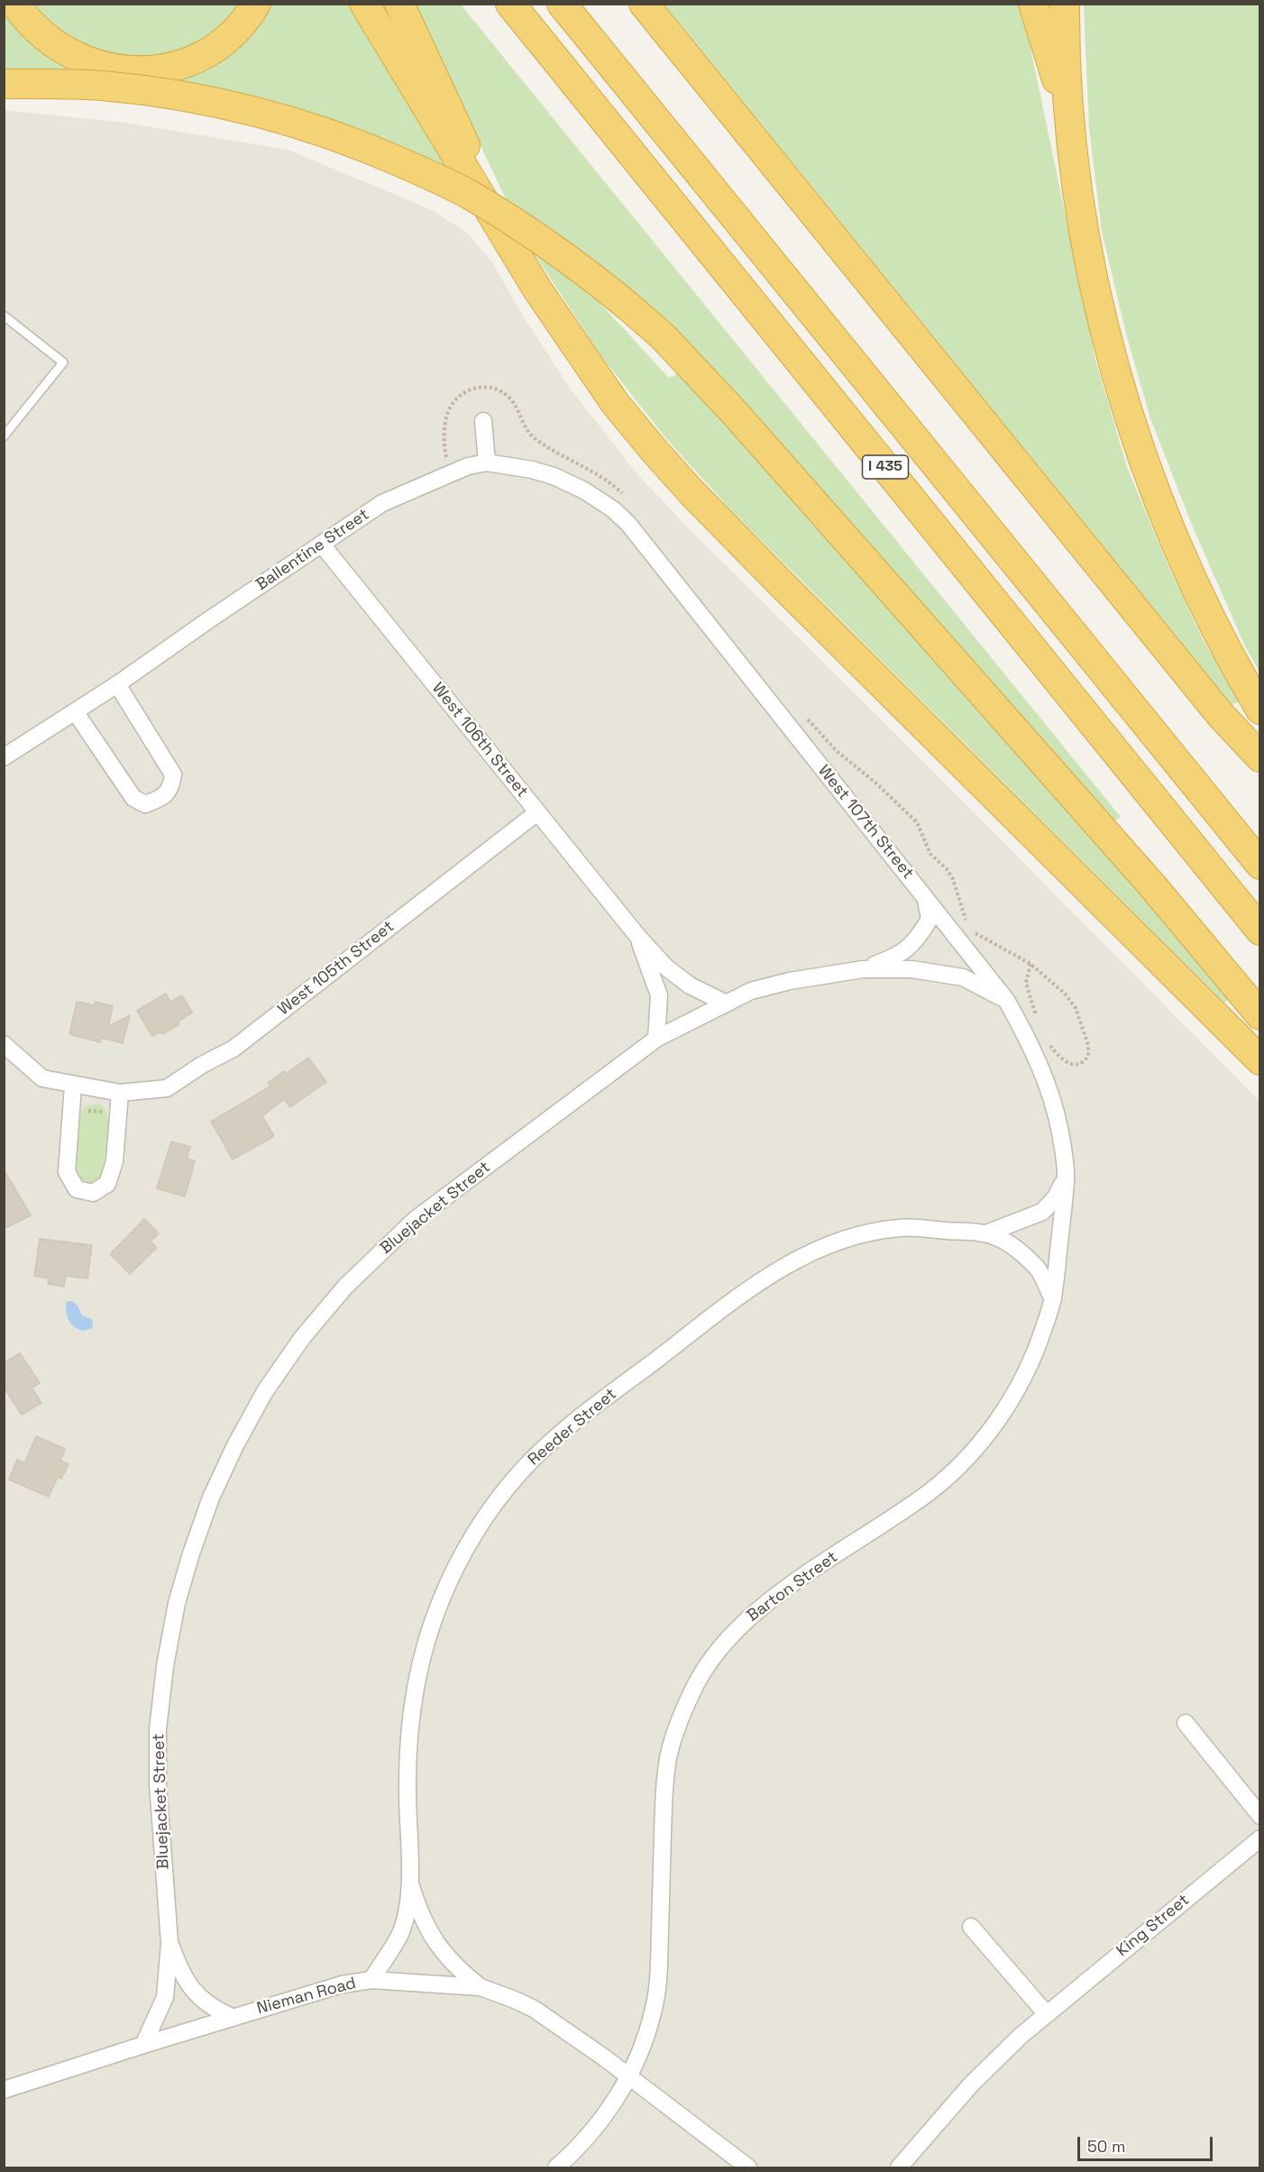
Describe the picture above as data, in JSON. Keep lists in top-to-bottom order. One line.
{"streets":{"highway":["I 435"],"street":["Ballentine Street","West 106th Street","West 107th Street","West 105th Street","Bluejacket Street","Reeder Street","Barton Street","King Street","Nieman Road"]},"crossings":[["Ballentine Street","West 106th Street"],["Ballentine Street","West 107th Street"],["West 106th Street","West 105th Street"],["West 106th Street","Bluejacket Street"],["West 107th Street","Bluejacket Street"],["West 107th Street","Reeder Street"],["West 107th Street","Barton Street"],["Bluejacket Street","Nieman Road"],["Reeder Street","Barton Street"],["Reeder Street","Nieman Road"],["Barton Street","Nieman Road"]],"scale_bar":"50 m"}
